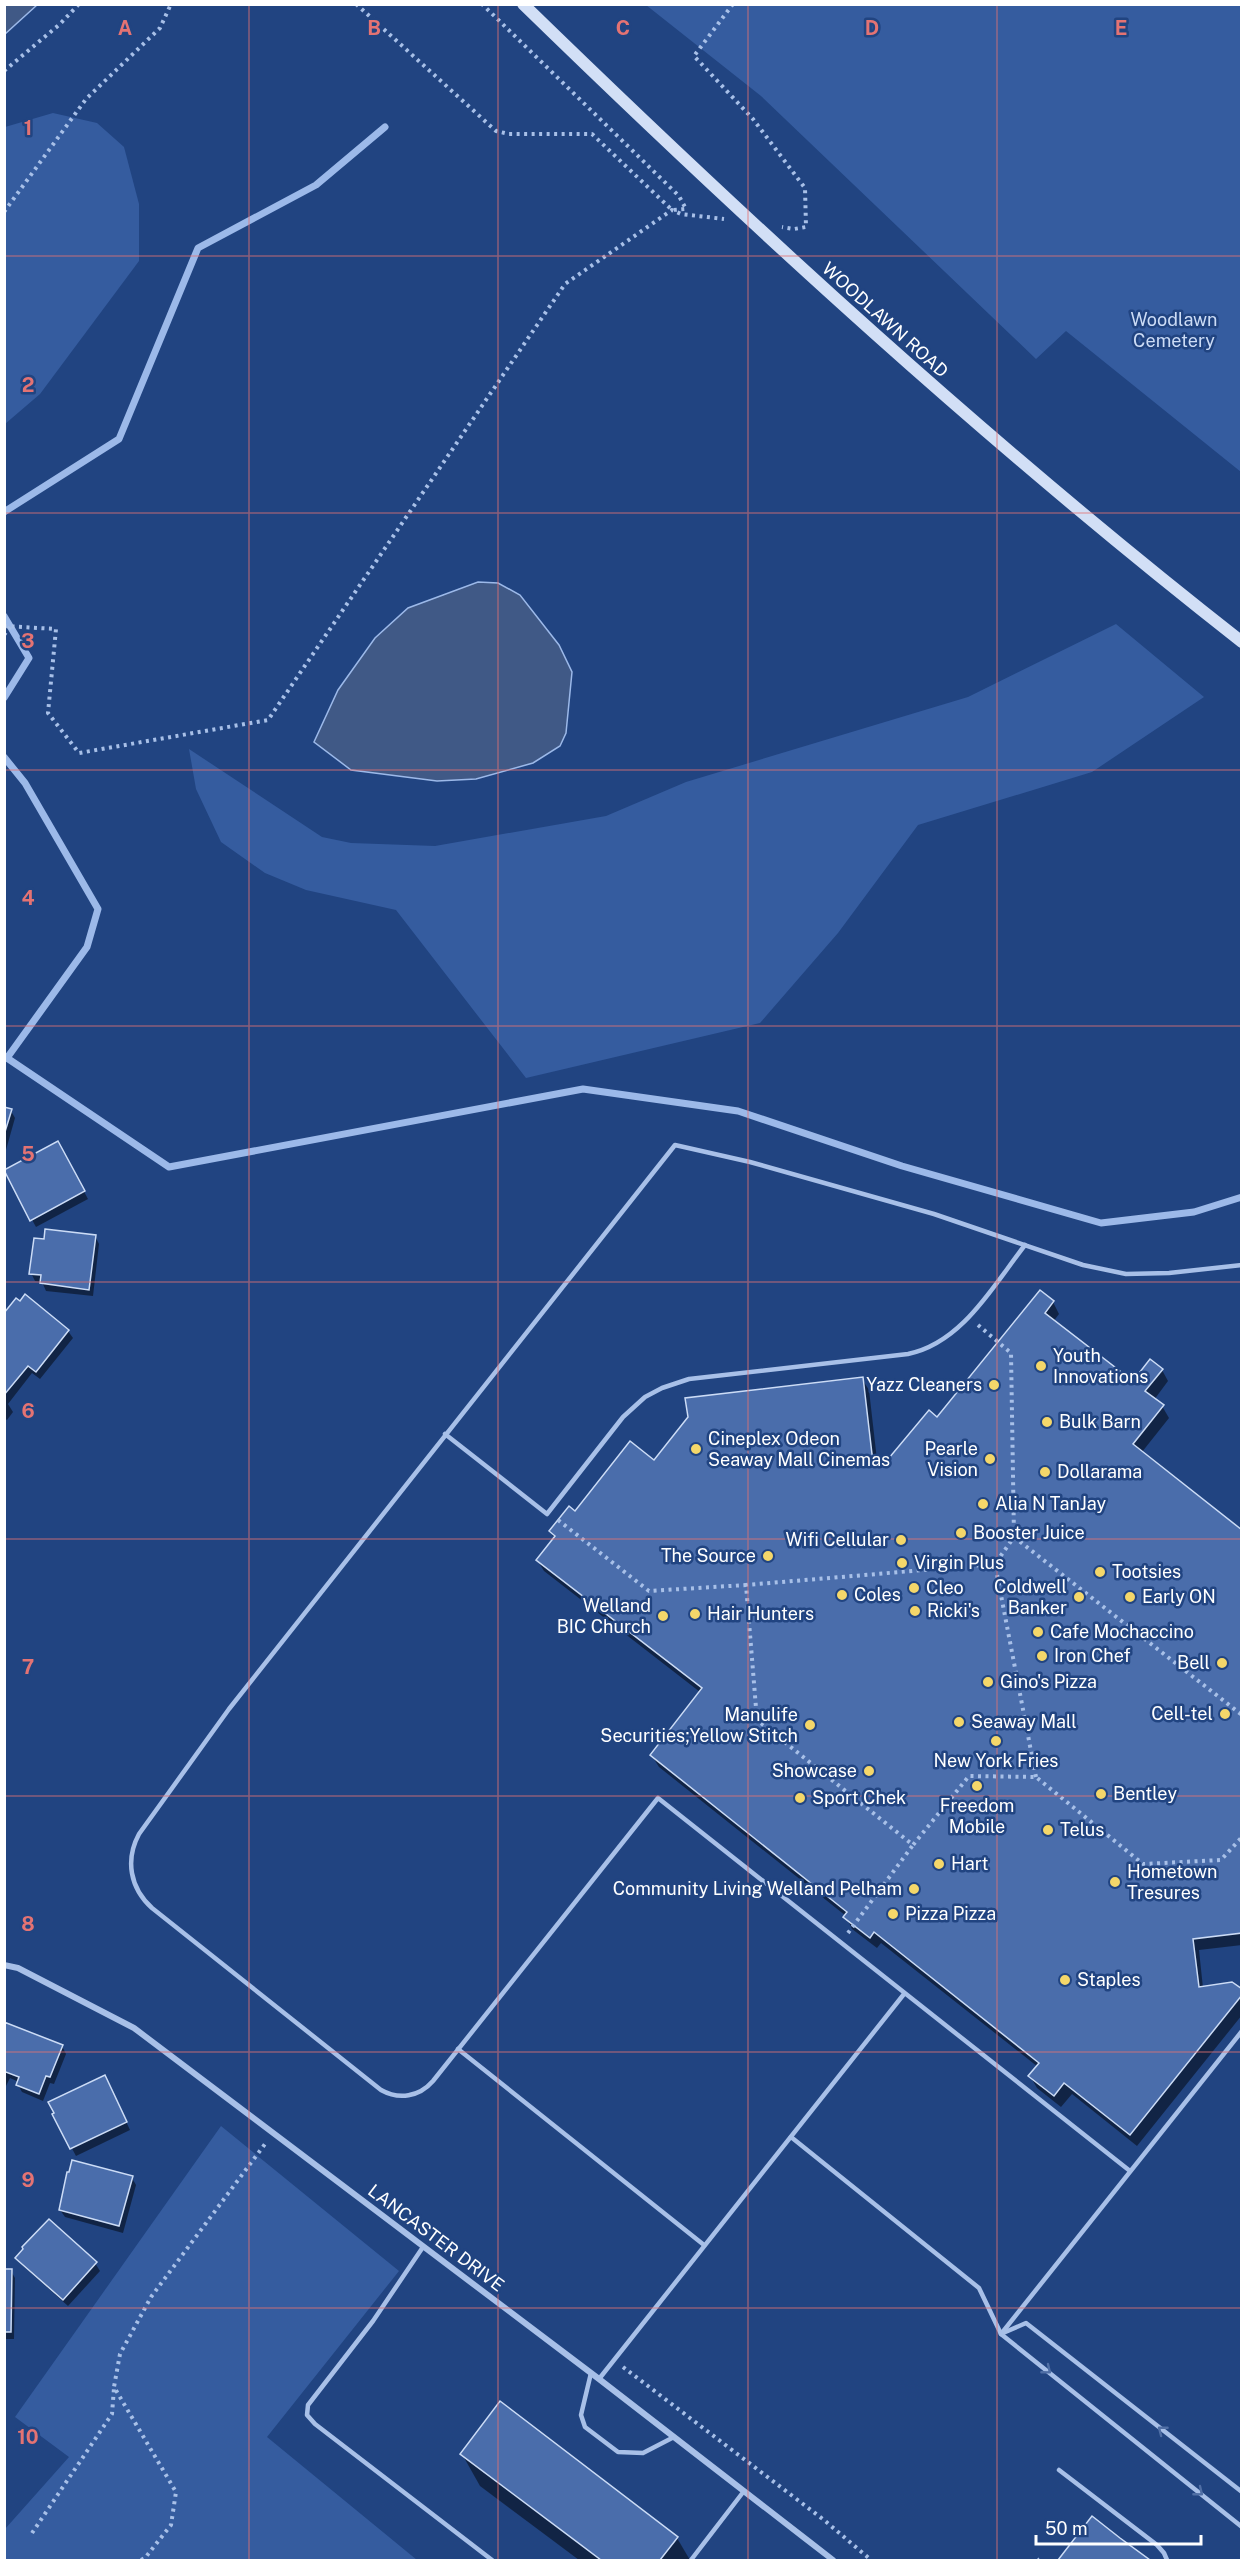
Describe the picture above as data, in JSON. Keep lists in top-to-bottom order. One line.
{"streets":{"main road":["WOODLAWN ROAD"],"street":["LANCASTER DRIVE"]},"parks":["Woodlawn Cemetery"],"places":["Youth Innovations","Yazz Cleaners","Bulk Barn","Cineplex Odeon Seaway Mall Cinemas","Pearle Vision","Dollarama","Alia N TanJay","Booster Juice","Wifi Cellular","The Source","Virgin Plus","Tootsies","Cleo","Coles","Coldwell Banker","Early ON","Ricki's","Hair Hunters","Welland BIC Church","Cafe Mochaccino","Iron Chef","Bell","Gino's Pizza","Cell-tel","Seaway Mall","Manulife Securities;Yellow Stitch","New York Fries","Showcase","Freedom Mobile","Bentley","Sport Chek","Telus","Hart","Hometown Tresures","Community Living Welland Pelham","Pizza Pizza","Staples"],"scale_bar":"50 m","grid":{"columns":["A","B","C","D","E"],"rows":["1","2","3","4","5","6","7","8","9","10"]}}
